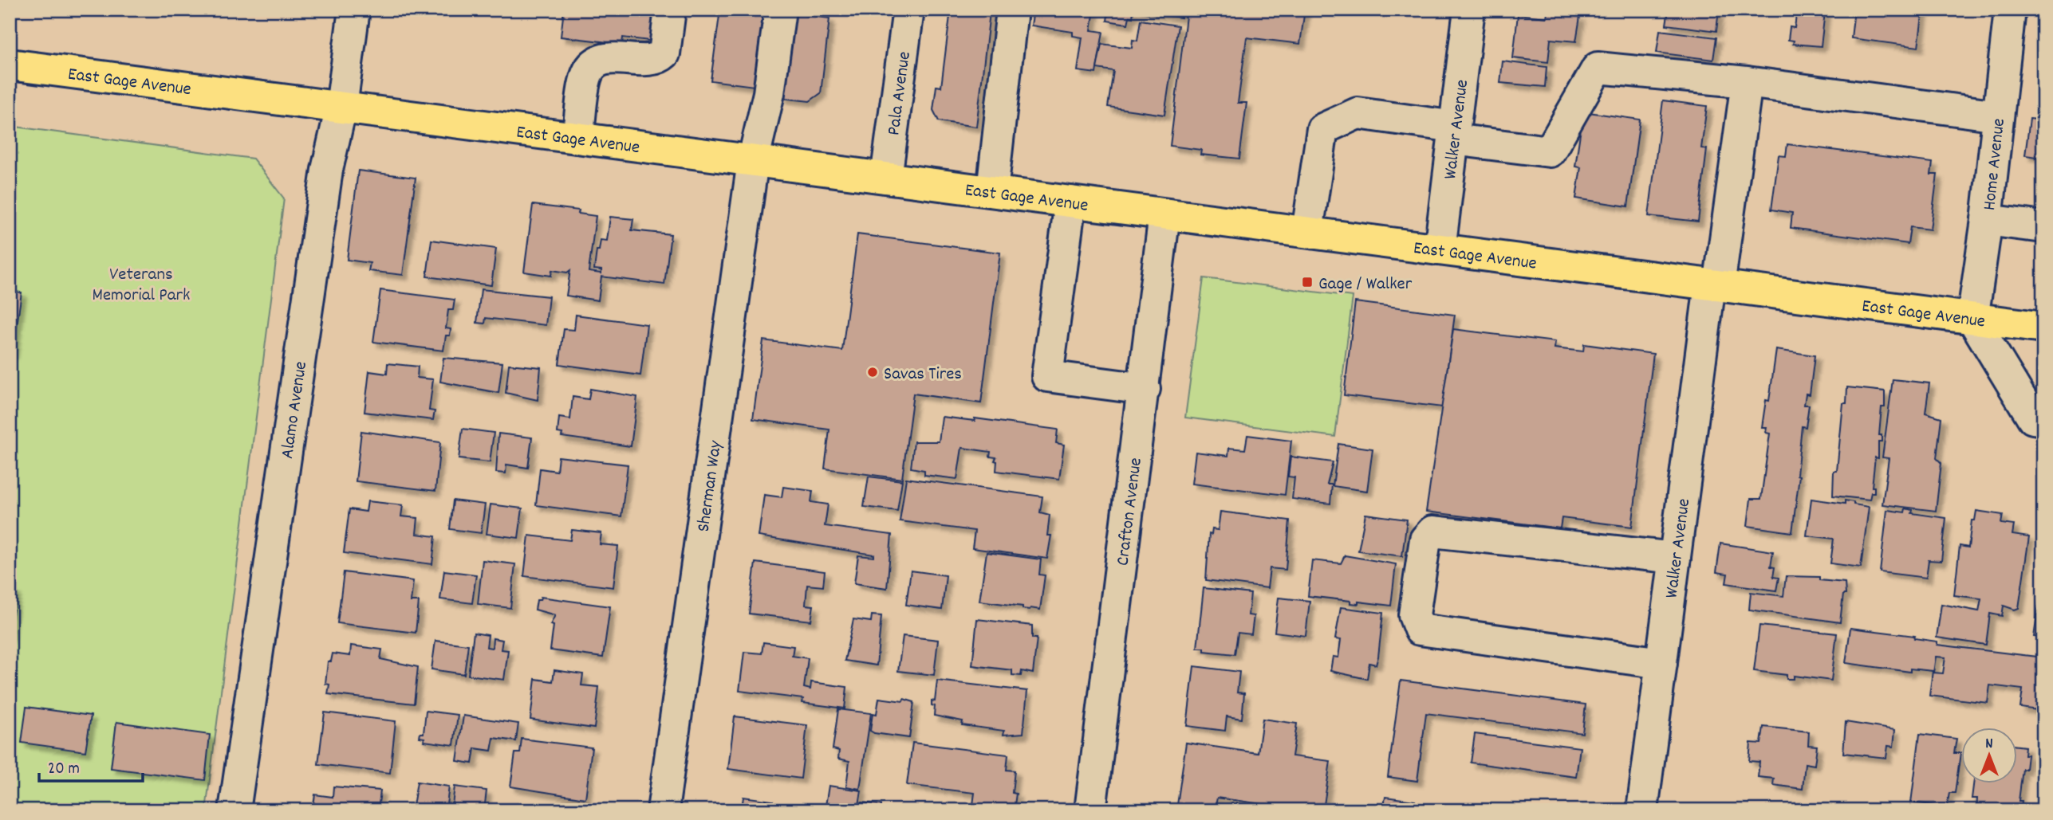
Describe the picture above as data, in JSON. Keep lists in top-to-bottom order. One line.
{"streets":{"main road":["East Gage Avenue"],"street":["Pala Avenue","Walker Avenue","Home Avenue","Alamo Avenue","Sherman Way","Crafton Avenue"]},"crossings":[["East Gage Avenue","Pala Avenue"],["East Gage Avenue","Walker Avenue"],["East Gage Avenue","Home Avenue"],["East Gage Avenue","Alamo Avenue"],["East Gage Avenue","Sherman Way"],["East Gage Avenue","Crafton Avenue"]],"parks":["Veterans Memorial Park"],"places":{"transit":["Gage / Walker"],"other":["Savas Tires"]},"scale_bar":"20 m","north":"top"}
